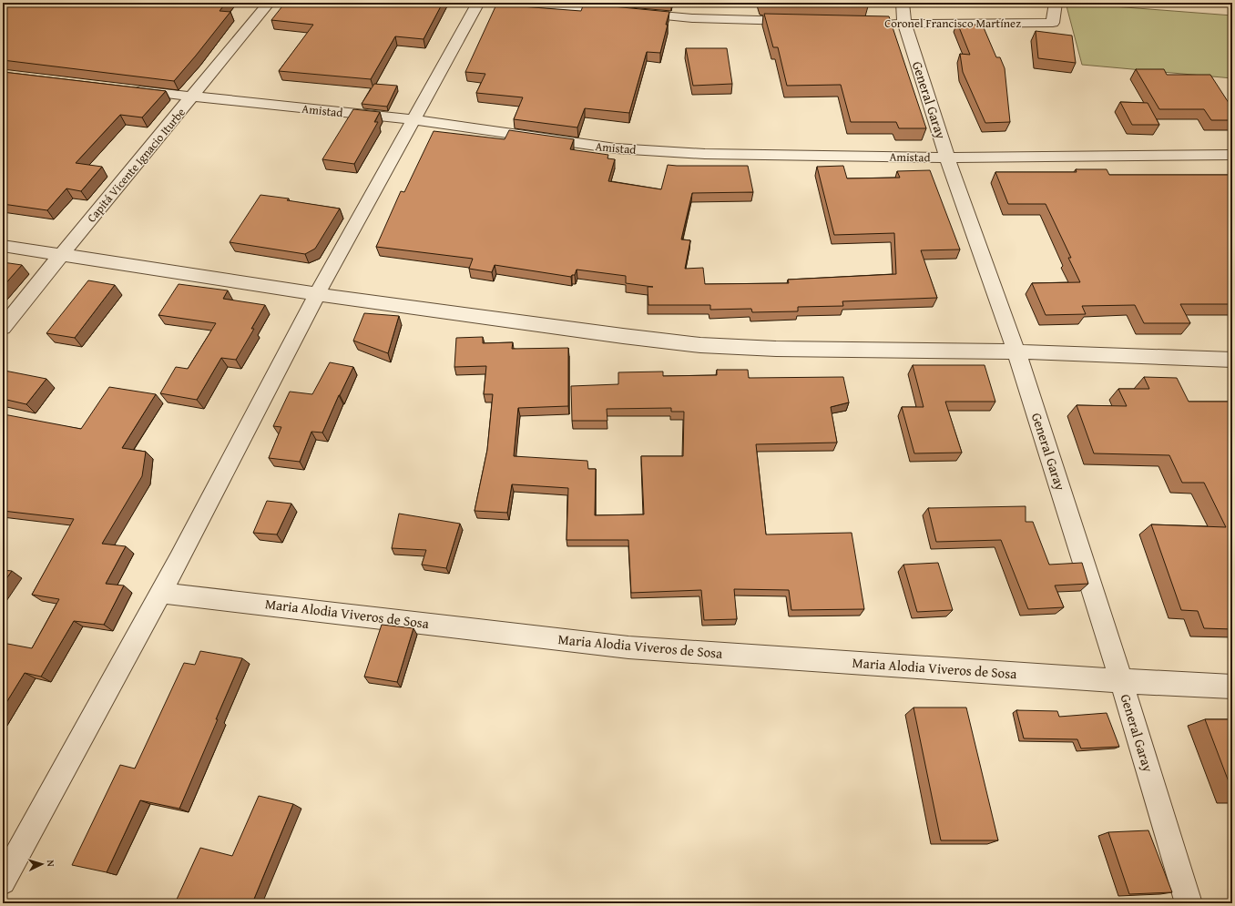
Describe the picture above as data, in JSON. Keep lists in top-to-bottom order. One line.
{"streets":{"street":["Coronel Francisco Martínez","General Garay","Amistad","Capitá Vicente Ignacio Iturbe","Maria Alodia Viveros de Sosa"]},"crossings":[["Coronel Francisco Martínez","General Garay"],["General Garay","Amistad"],["General Garay","Maria Alodia Viveros de Sosa"],["Amistad","Capitá Vicente Ignacio Iturbe"]],"north":"right"}
